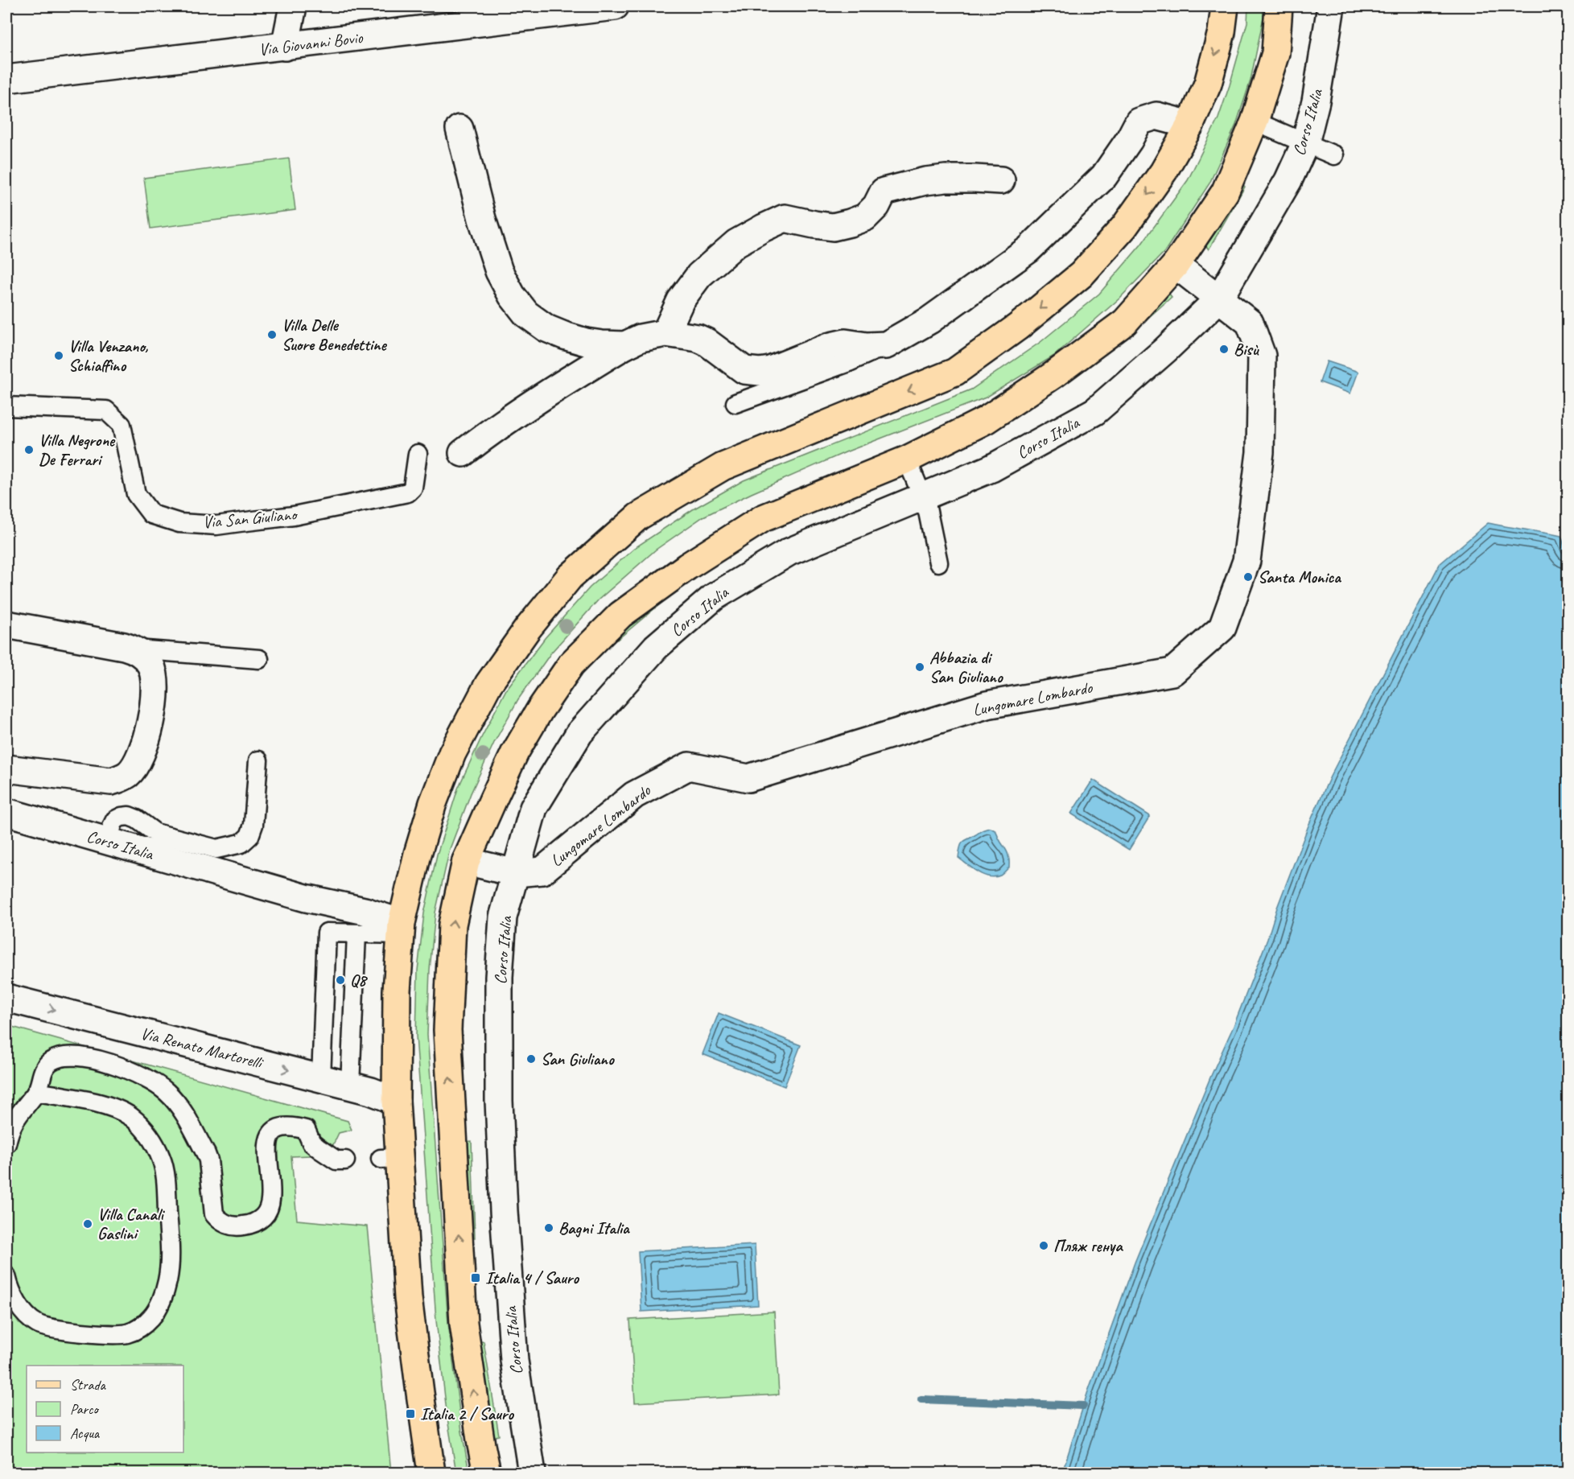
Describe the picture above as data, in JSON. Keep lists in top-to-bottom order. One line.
{"streets":{"street":["Via Giovanni Bovio","Corso Italia","Lungomare Lombardo","Via Renato Martorelli"],"lane":["Via San Giuliano"]},"crossings":[["Corso Italia","Lungomare Lombardo"]],"one_way":["Via Renato Martorelli"],"places":{"other":["Villa Delle Suore Benedettine","Bisù","Villa Venzano, Schiaffino","Villa Negrone De Ferrari","Santa Monica","Abbazia di San Giuliano","Q8","San Giuliano","Villa Canali Gaslini","Bagni Italia","Пляж генуа"],"transit":["Italia 4 / Sauro","Italia 2 / Sauro"]},"legend":["Strada","Parco","Acqua"]}
